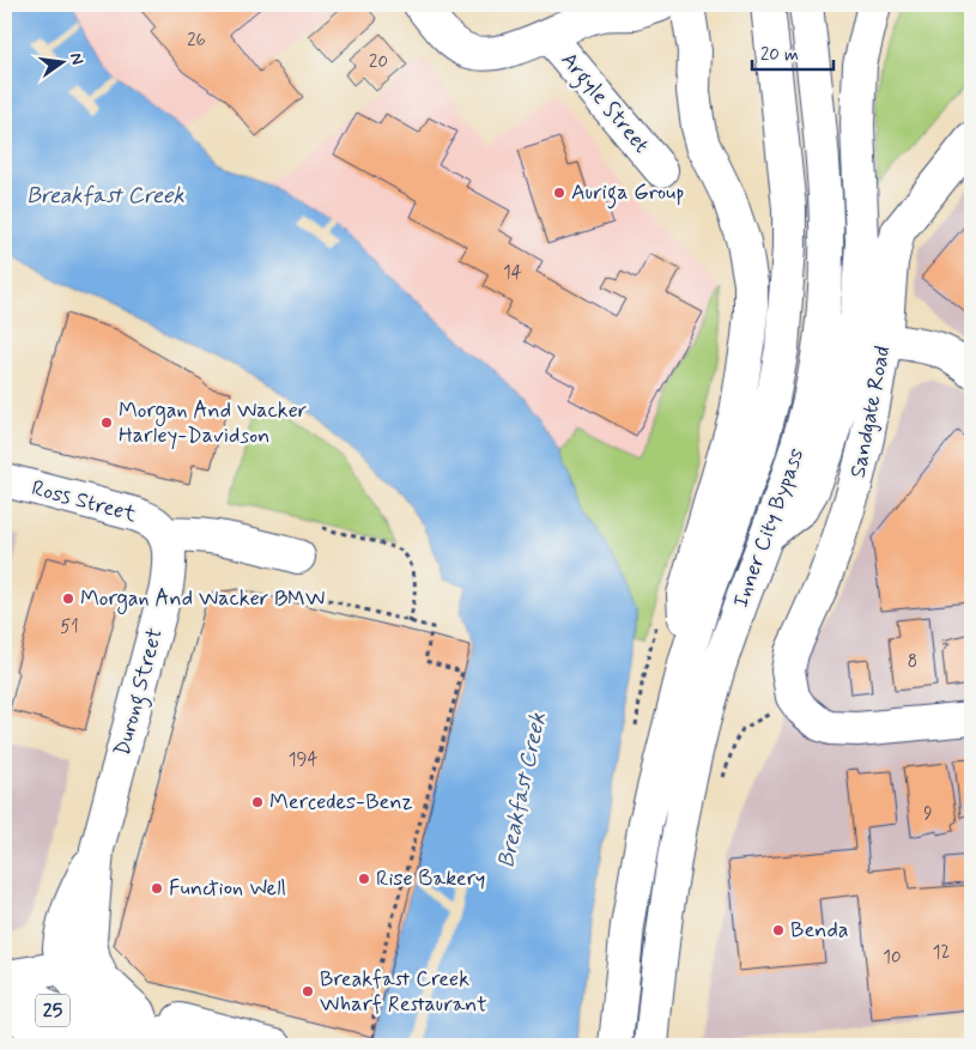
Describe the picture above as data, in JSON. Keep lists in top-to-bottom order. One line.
{"streets":{"main road":["Argyle Street","Sandgate Road","Ross Street","Inner City Bypass","Durong Street","25"]},"crossings":[["Ross Street","Durong Street"]],"water":["Breakfast Creek"],"places":["Auriga Group","Morgan And Wacker Harley-Davidson","Morgan And Wacker BMW","Mercedes-Benz","Rise Bakery","Function Well","Benda","Breakfast Creek Wharf Restaurant"],"house_numbers":["26","20","14","51","8","194","9","12","10"],"scale_bar":"20 m","north":"right"}
